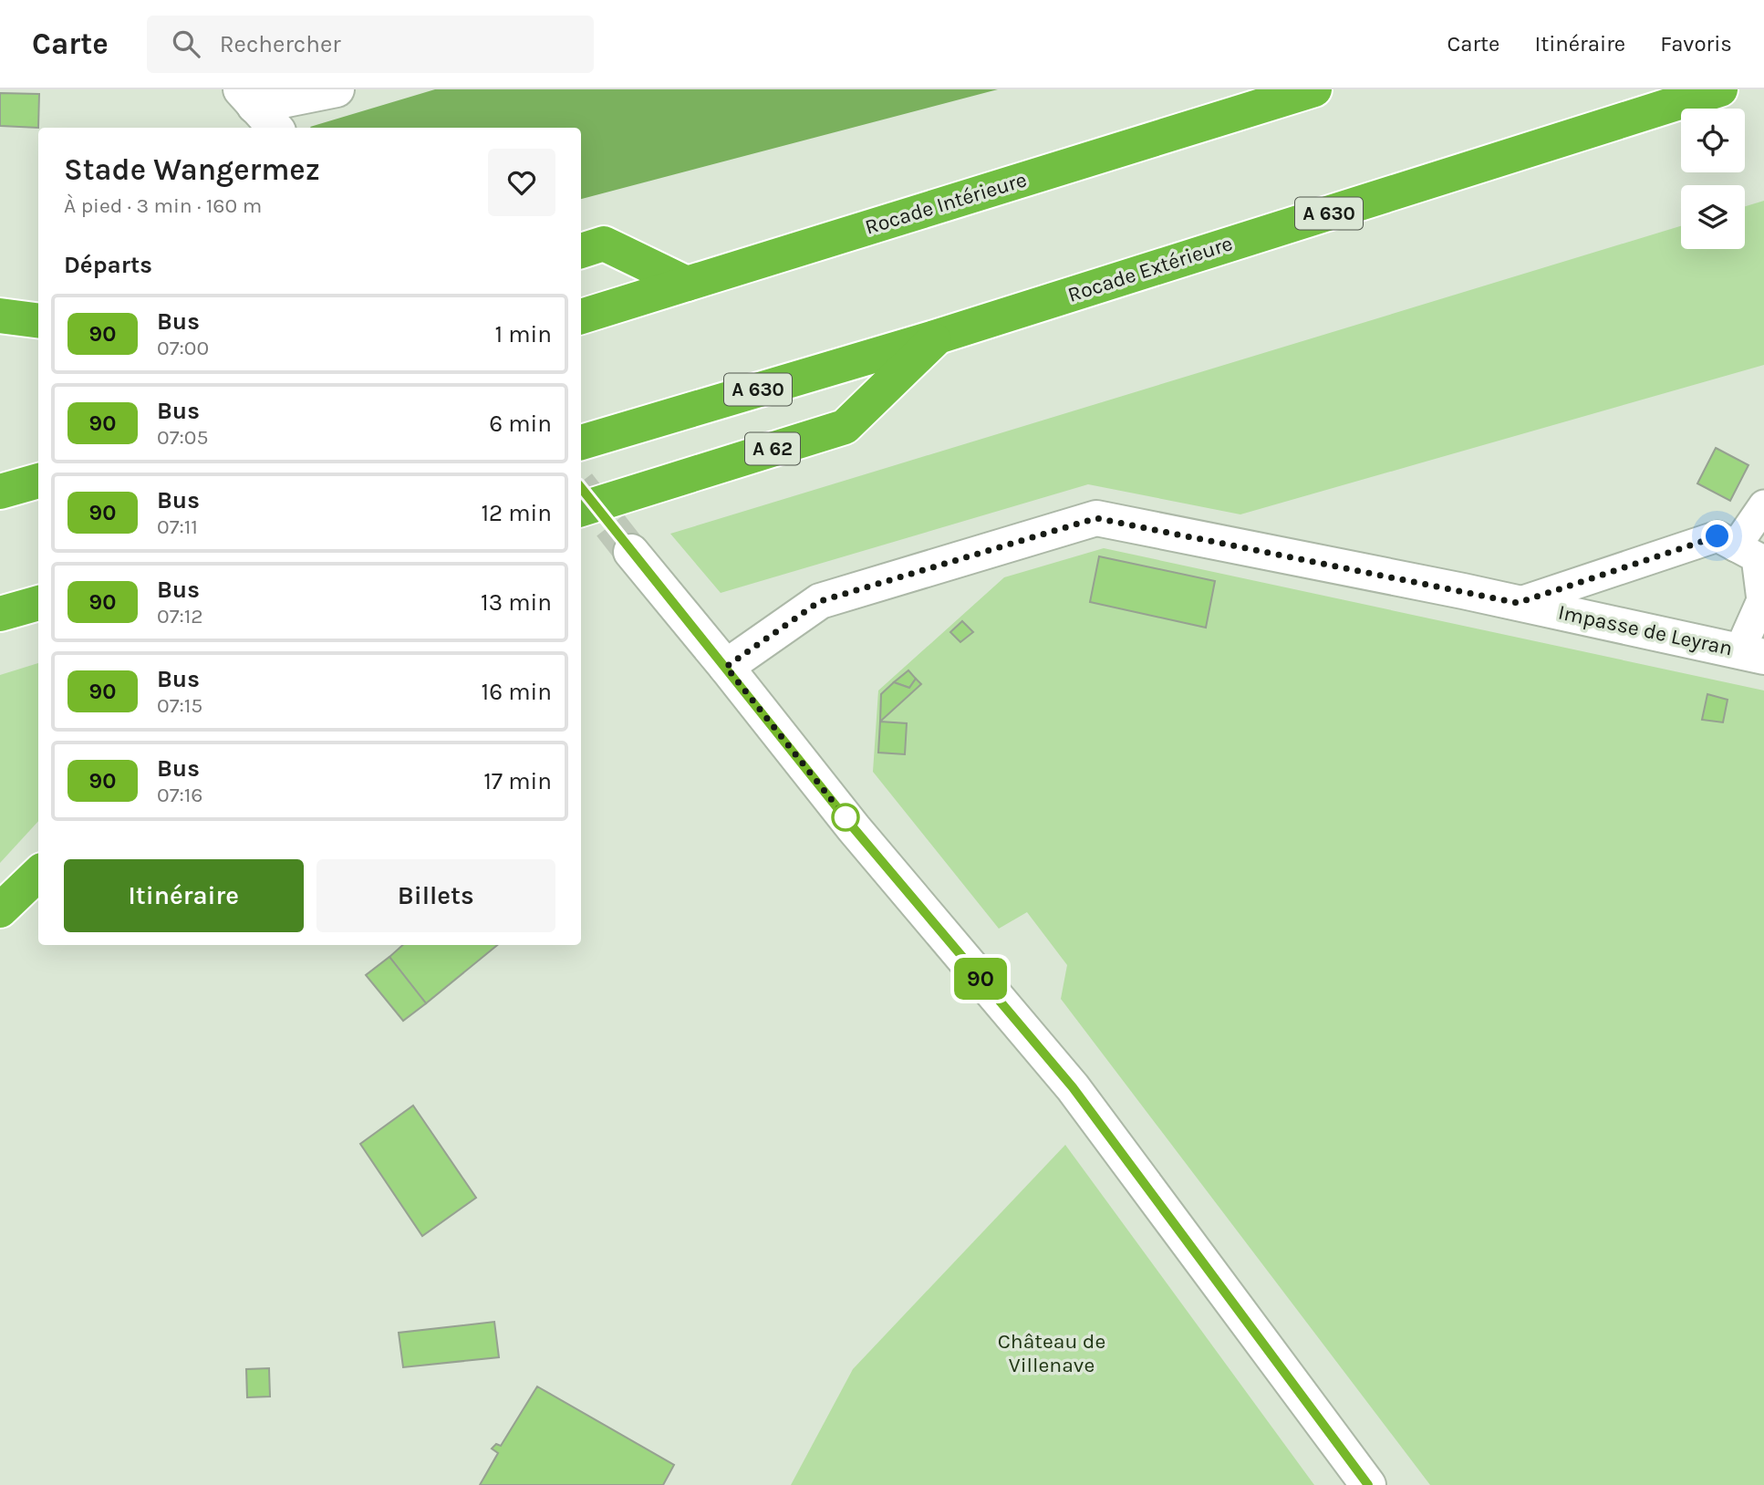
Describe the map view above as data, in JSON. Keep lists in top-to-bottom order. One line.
{"streets":{"highway":["Rocade Intérieure","A 630","Rocade Extérieure","A 62"],"street":["Impasse de Leyran"]},"crossings":[["Rocade Extérieure","A 62"]],"parks":["Château de Villenave"],"lines":["bus line 90"],"page":{"header":"Carte","search":"Rechercher","nav":["Carte","Itinéraire","Favoris"],"on_map":"90","heading":[["Stade Wangermez","À pied · 3 min · 160 m"],"Départs"],"list":[{"mark":"90","name":"Bus","note":"07:00","value":"1 min"},{"mark":"90","name":"Bus","note":"07:05","value":"6 min"},{"mark":"90","name":"Bus","note":"07:11","value":"12 min"},{"mark":"90","name":"Bus","note":"07:12","value":"13 min"},{"mark":"90","name":"Bus","note":"07:15","value":"16 min"},{"mark":"90","name":"Bus","note":"07:16","value":"17 min"}],"buttons":["Itinéraire","Billets"]}}
